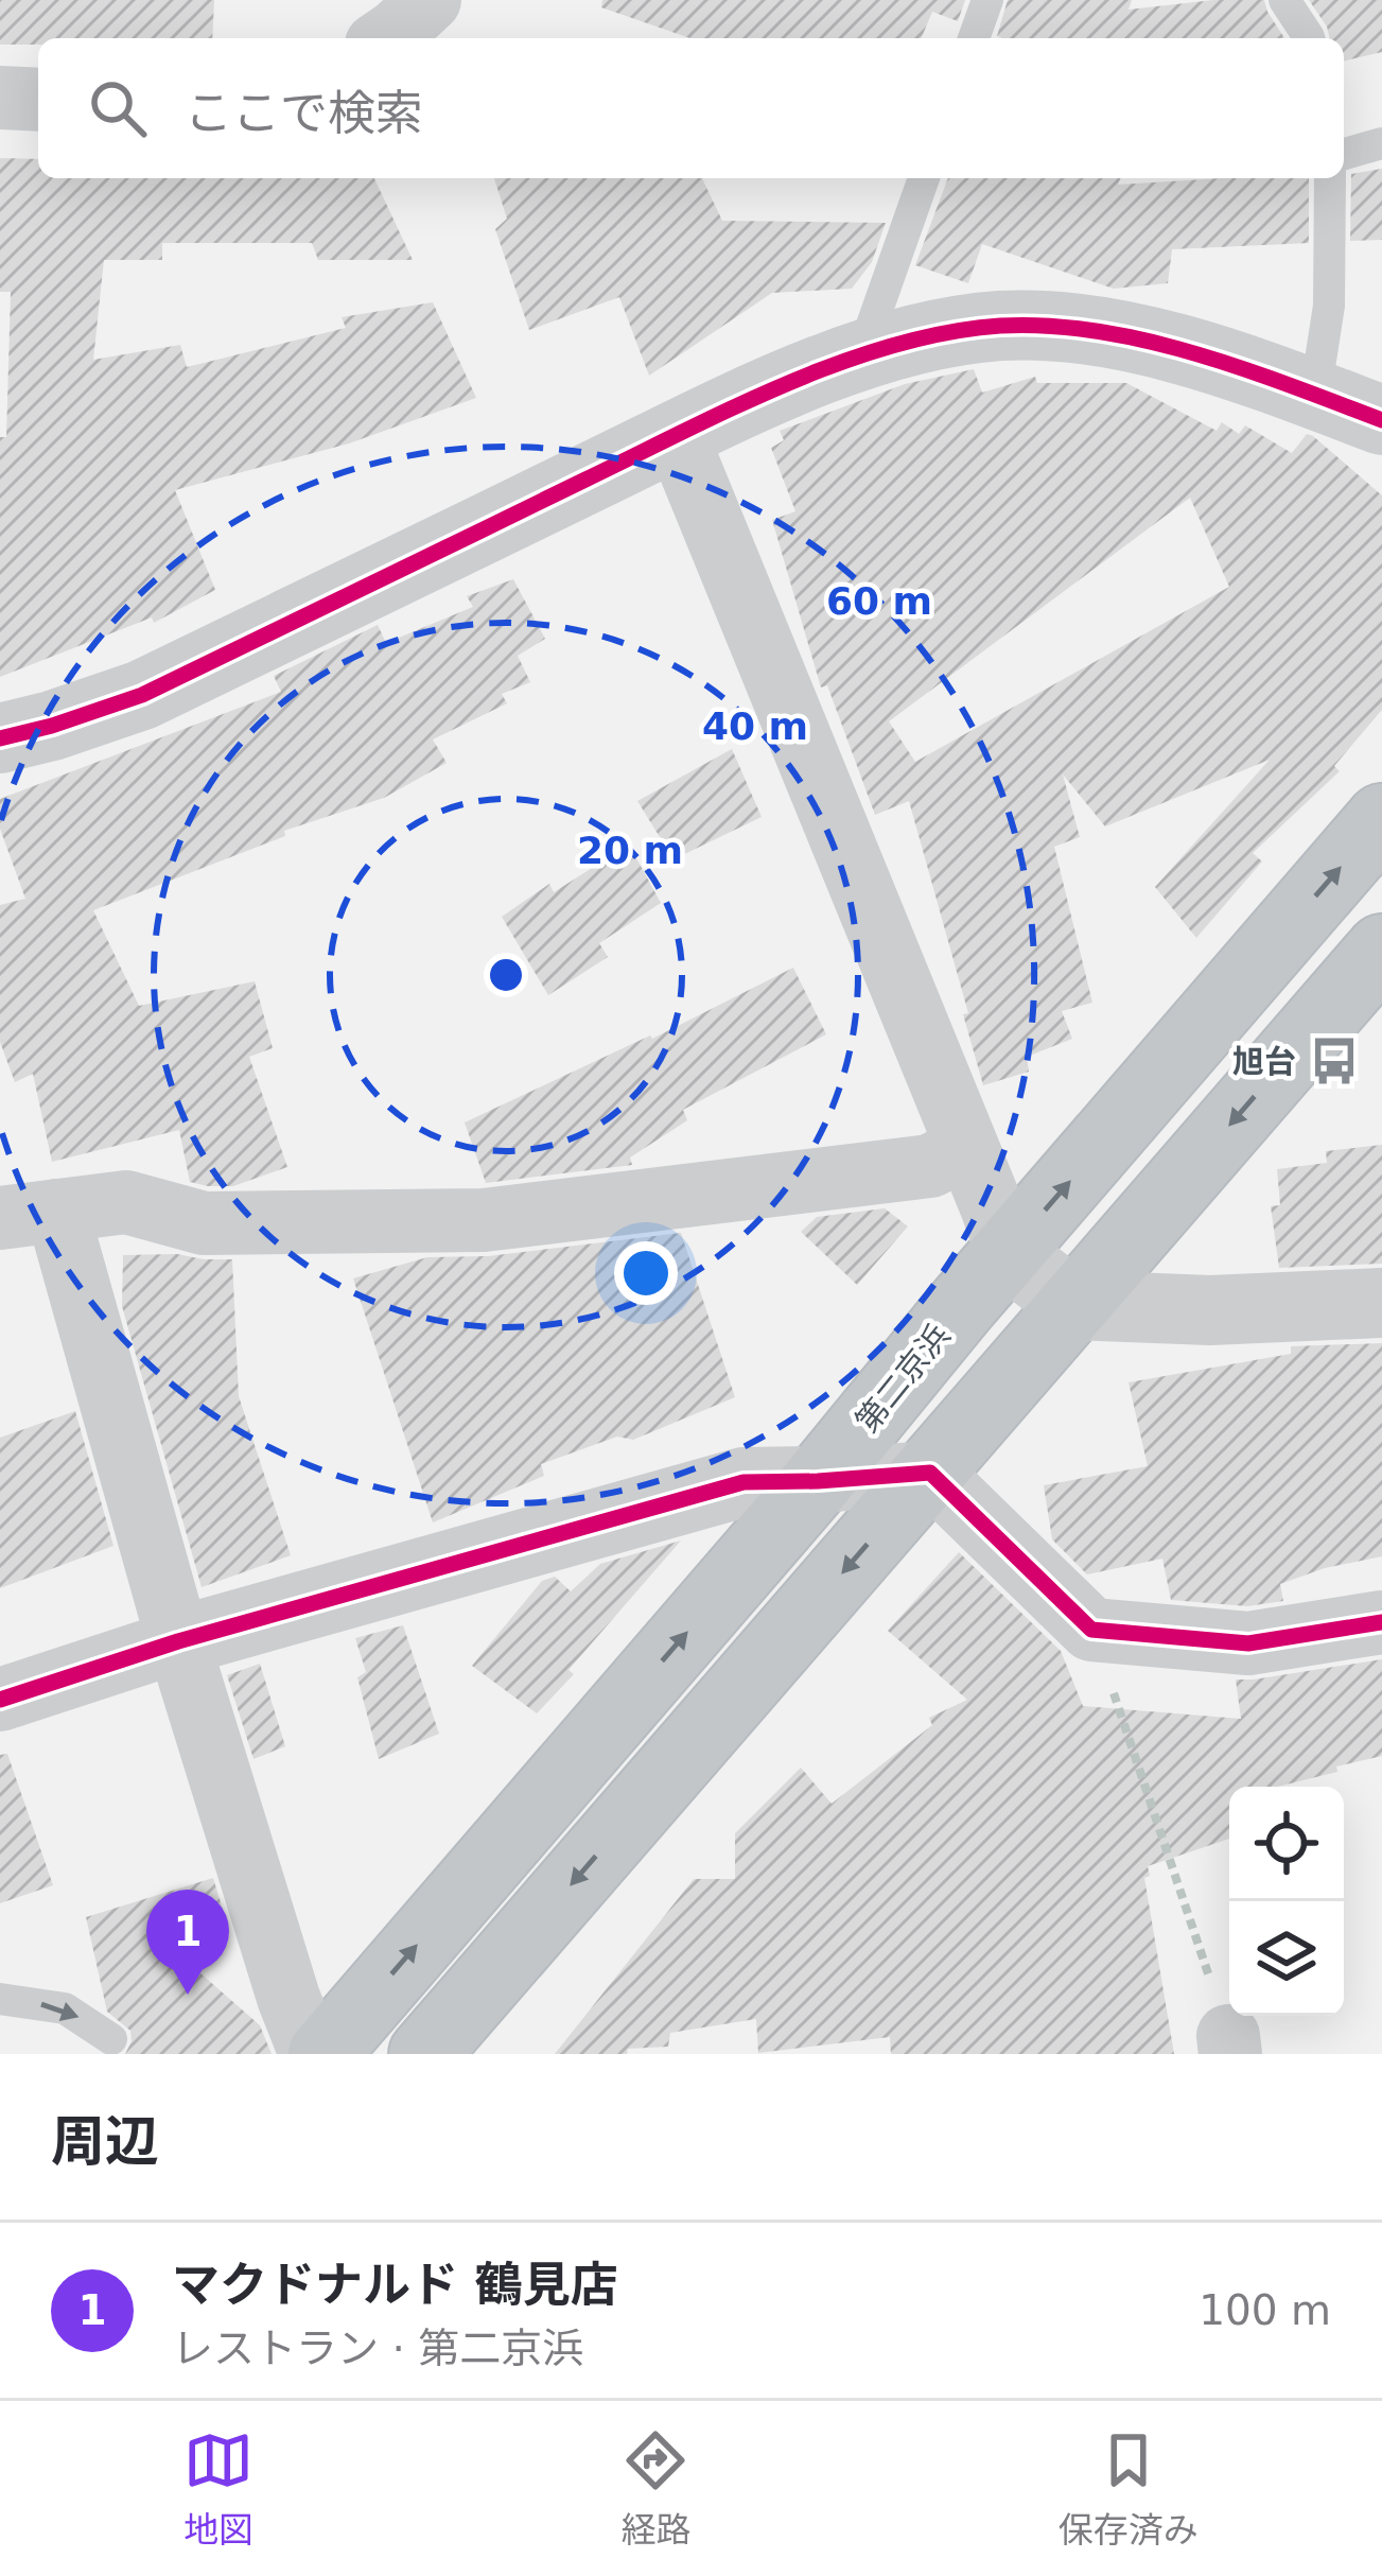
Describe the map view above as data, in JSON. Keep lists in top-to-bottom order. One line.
{"streets":{"highway":["第二京浜"]},"places":{"bus stop":["旭台"]},"page":{"search":"ここで検索","pins":"1","heading":"周辺","list":[{"mark":"1","name":"マクドナルド 鶴見店","note":"レストラン · 第二京浜","value":"100 m"}],"nav":["地図","経路","保存済み"]},"rings":["60 m","40 m","20 m"]}
